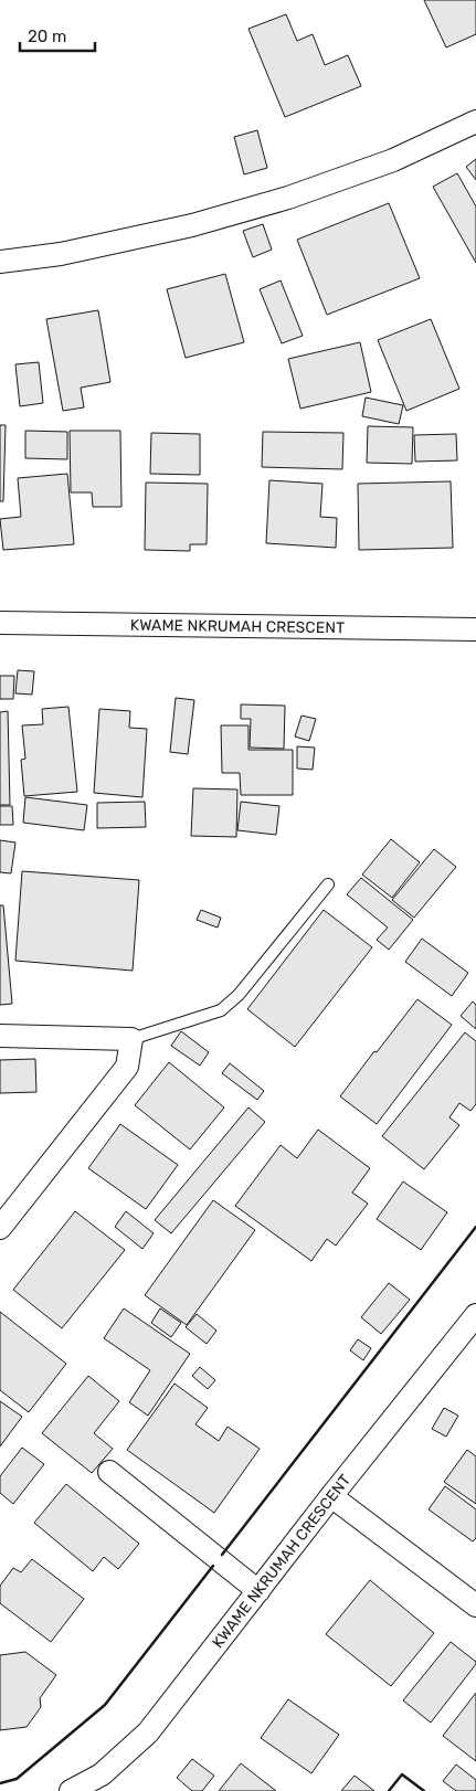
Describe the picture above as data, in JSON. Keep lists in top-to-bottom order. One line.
{"streets":{"street":["KWAME NKRUMAH CRESCENT"]},"scale_bar":"20 m"}
